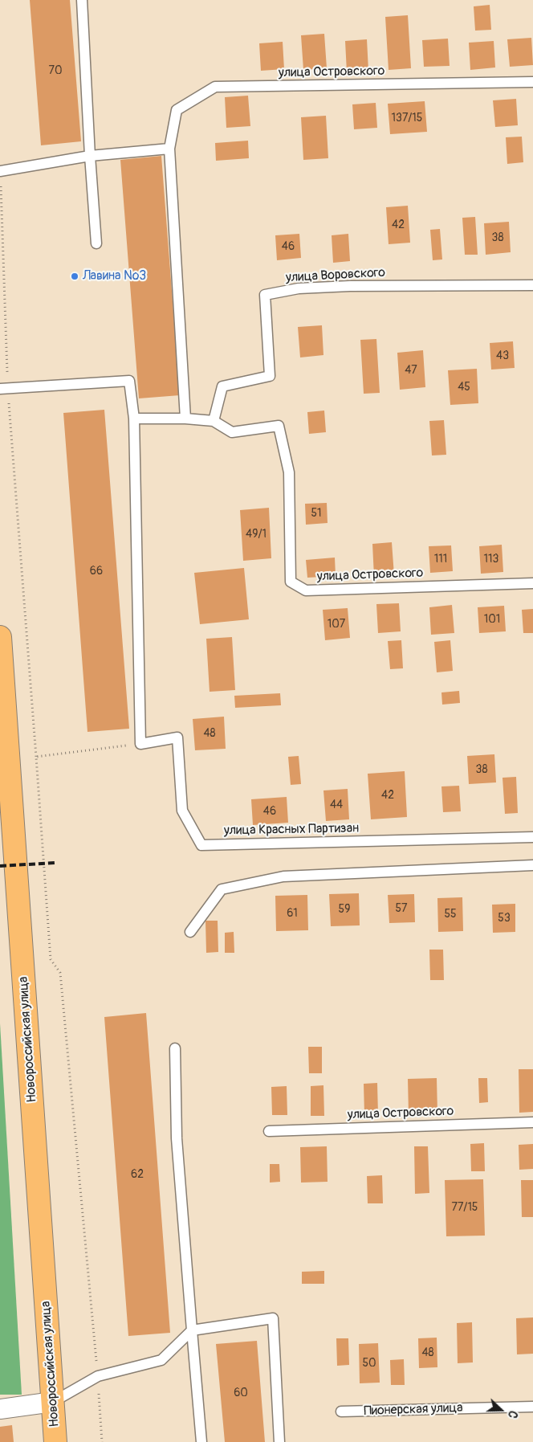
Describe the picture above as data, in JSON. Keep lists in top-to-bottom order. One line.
{"streets":{"main road":["Новороссийская улица"],"lane":["улица Островского","улица Воровского","улица Красных Партизан","Пионерская улица"]},"crossings":[["улица Островского","улица Воровского"]],"places":["Лавина №3"],"house_numbers":["70","137/15","42","38","46","43","47","45","51","49/1","111","113","66","101","107","48","38","42","44","46","57","59","61","55","53","62","77/15","48","50","60"],"north":"right"}
